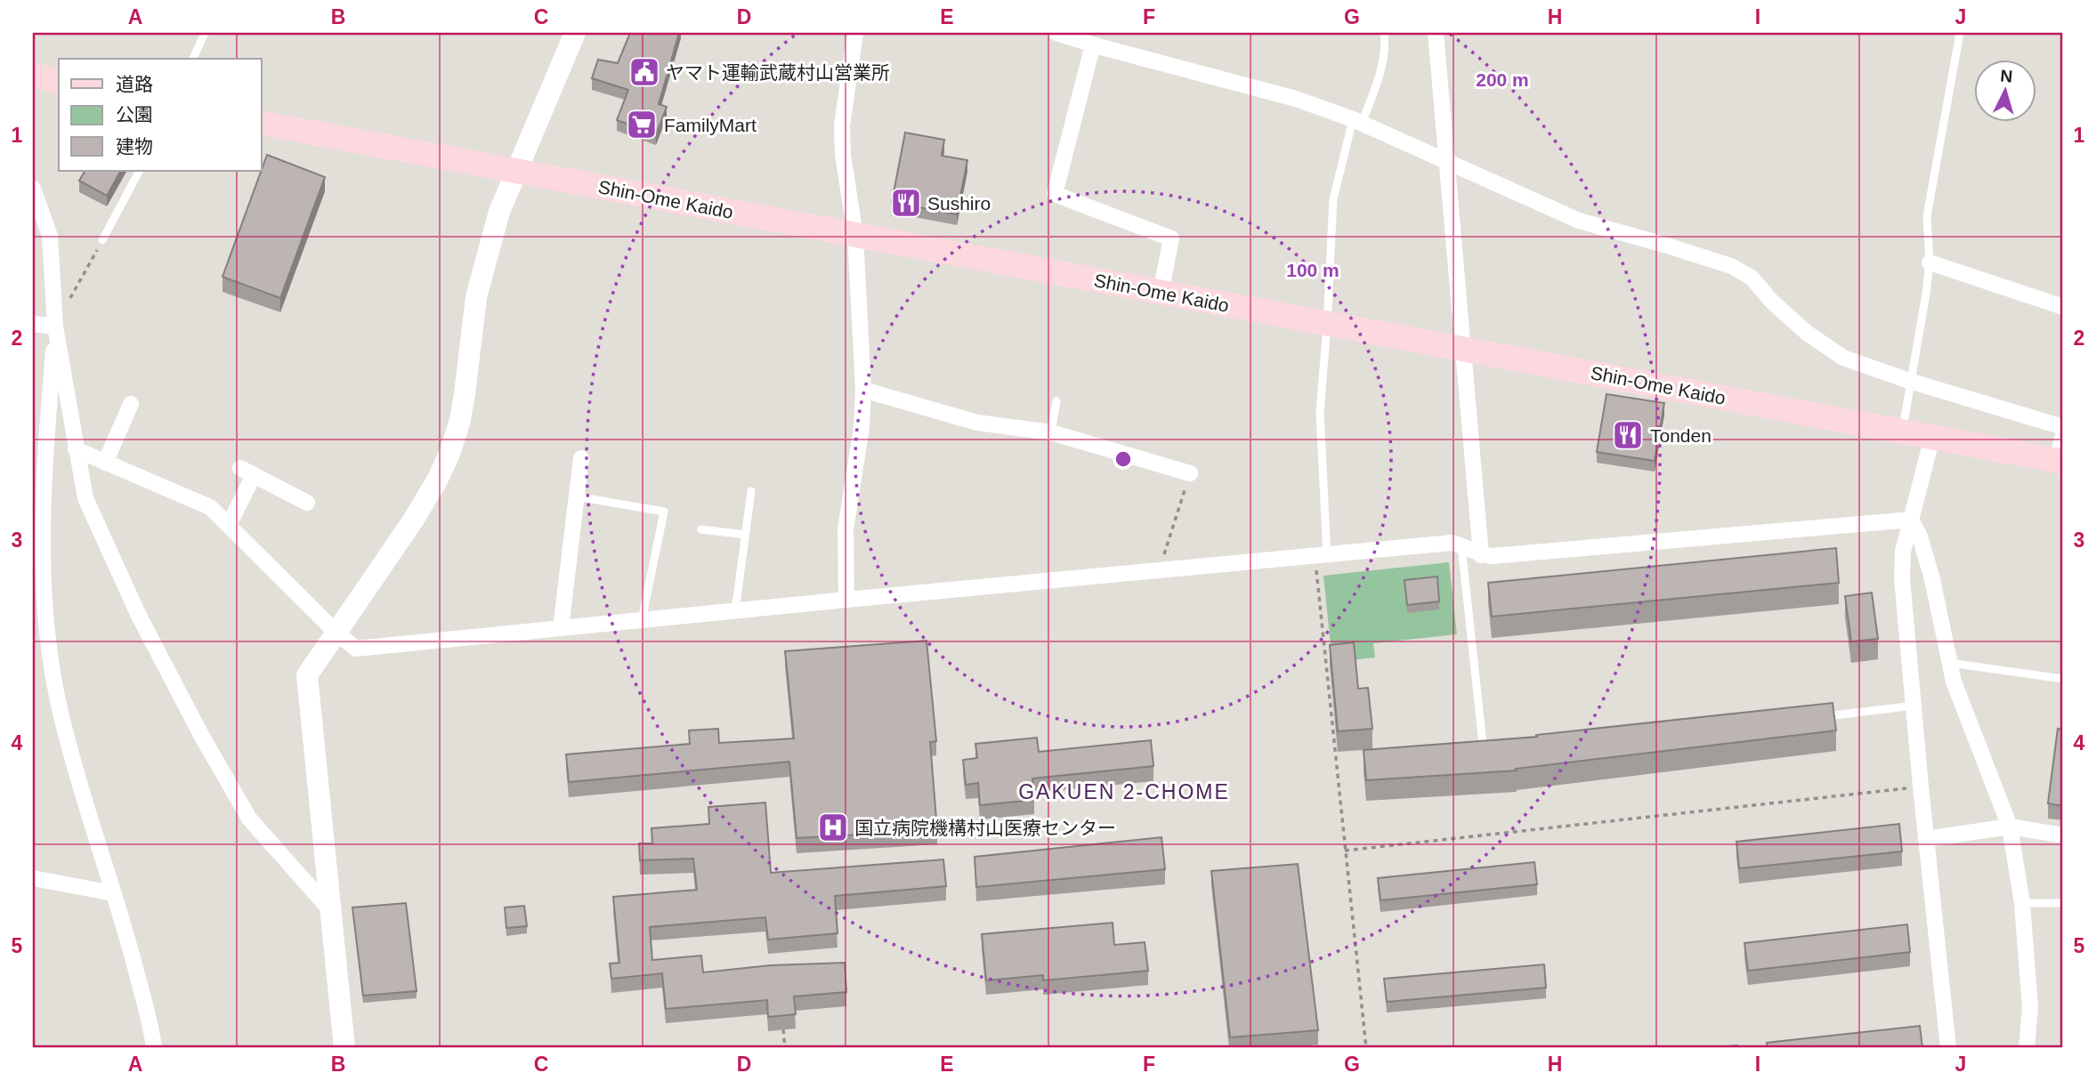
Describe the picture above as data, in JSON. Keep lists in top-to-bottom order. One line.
{"streets":{"main road":["Shin-Ome Kaido"]},"districts":["GAKUEN 2-CHOME"],"places":{"public building":["ヤマト運輸武蔵村山営業所"],"supermarket":["FamilyMart"],"restaurant":["Sushiro","Tonden"],"hospital":["国立病院機構村山医療センター"]},"legend":["道路","公園","建物"],"north":"top","grid":{"columns":["A","B","C","D","E","F","G","H","I","J"],"rows":["1","2","3","4","5"]},"rings":["200 m","100 m"]}
